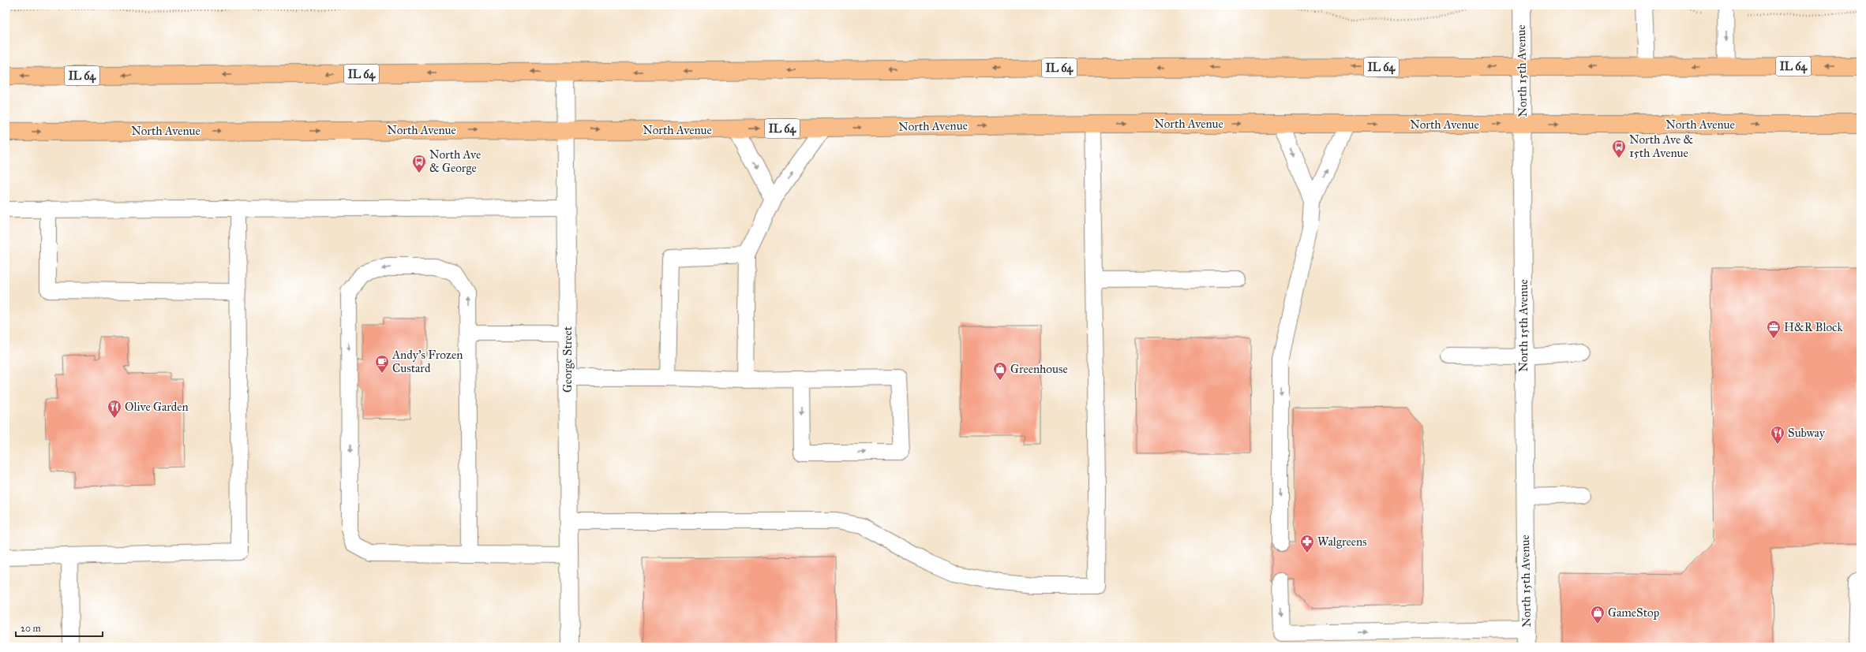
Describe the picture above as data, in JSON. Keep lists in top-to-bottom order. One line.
{"streets":{"main road":["IL 64","North Avenue"],"street":["North 15th Avenue","George Street"]},"crossings":[["IL 64","North 15th Avenue"],["IL 64","George Street"],["North 15th Avenue","North Avenue"],["North Avenue","George Street"]],"places":{"bus stop":["North Ave & 15th Avenue","North Ave & George"],"office":["H&R Block"],"cafe":["Andy's Frozen Custard"],"shop":["Greenhouse","GameStop"],"restaurant":["Olive Garden","Subway"],"pharmacy":["Walgreens"]},"scale_bar":"20 m"}
